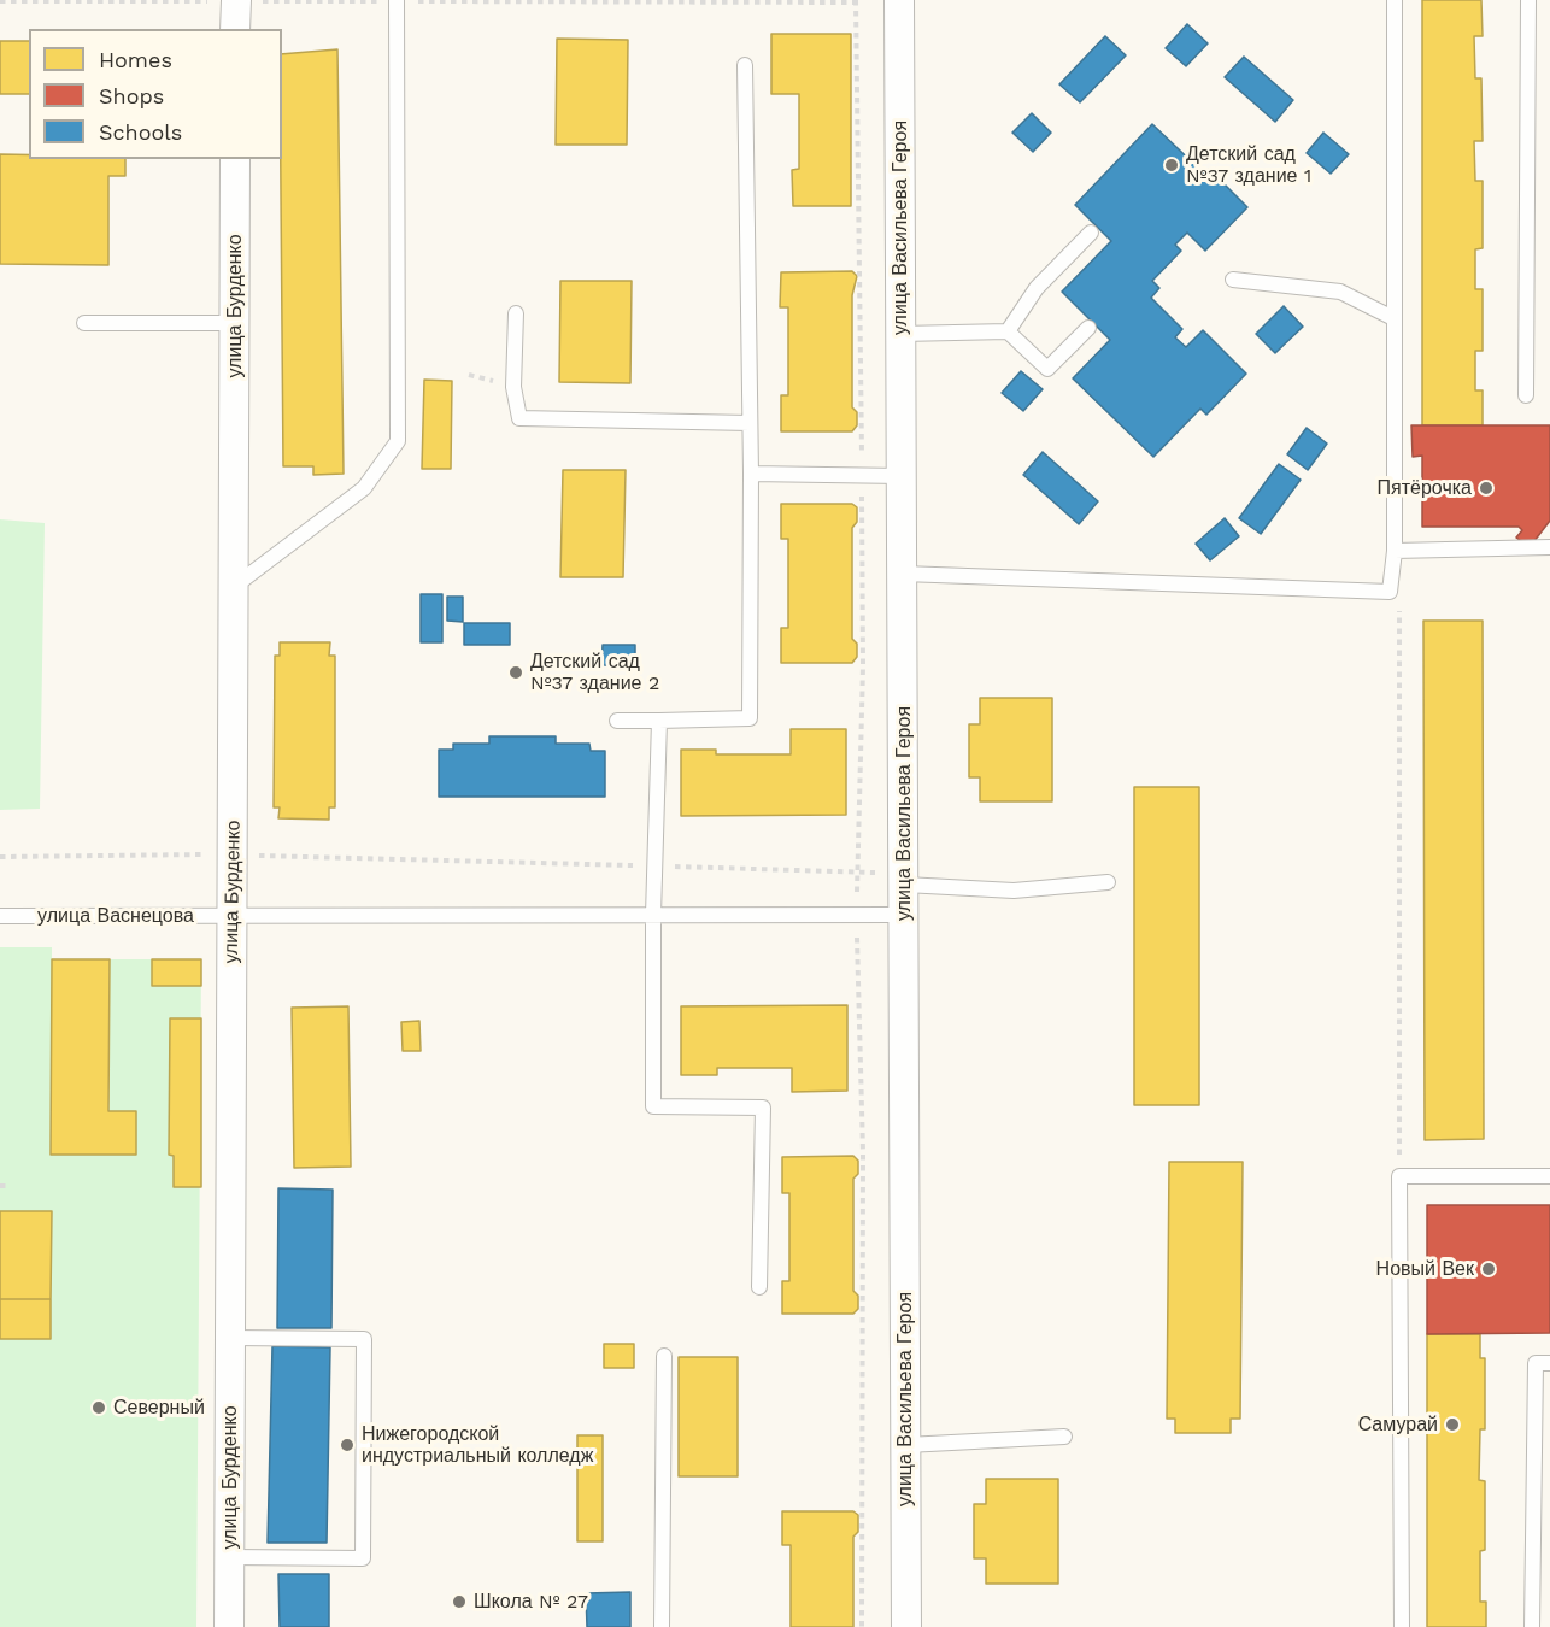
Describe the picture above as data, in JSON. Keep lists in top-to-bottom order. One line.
{"streets":{"street":["улица Васильева Героя","улица Бурденко"],"lane":["улица Васнецова"]},"crossings":[["улица Васильева Героя","улица Васнецова"],["улица Бурденко","улица Васнецова"]],"places":["Детский сад №37 здание 1","Пятёрочка","Детский сад №37 здание 2","Новый Век","Северный","Самурай","Нижегородской индустриальный колледж","Школа № 27"],"legend":["Homes","Shops","Schools"]}
